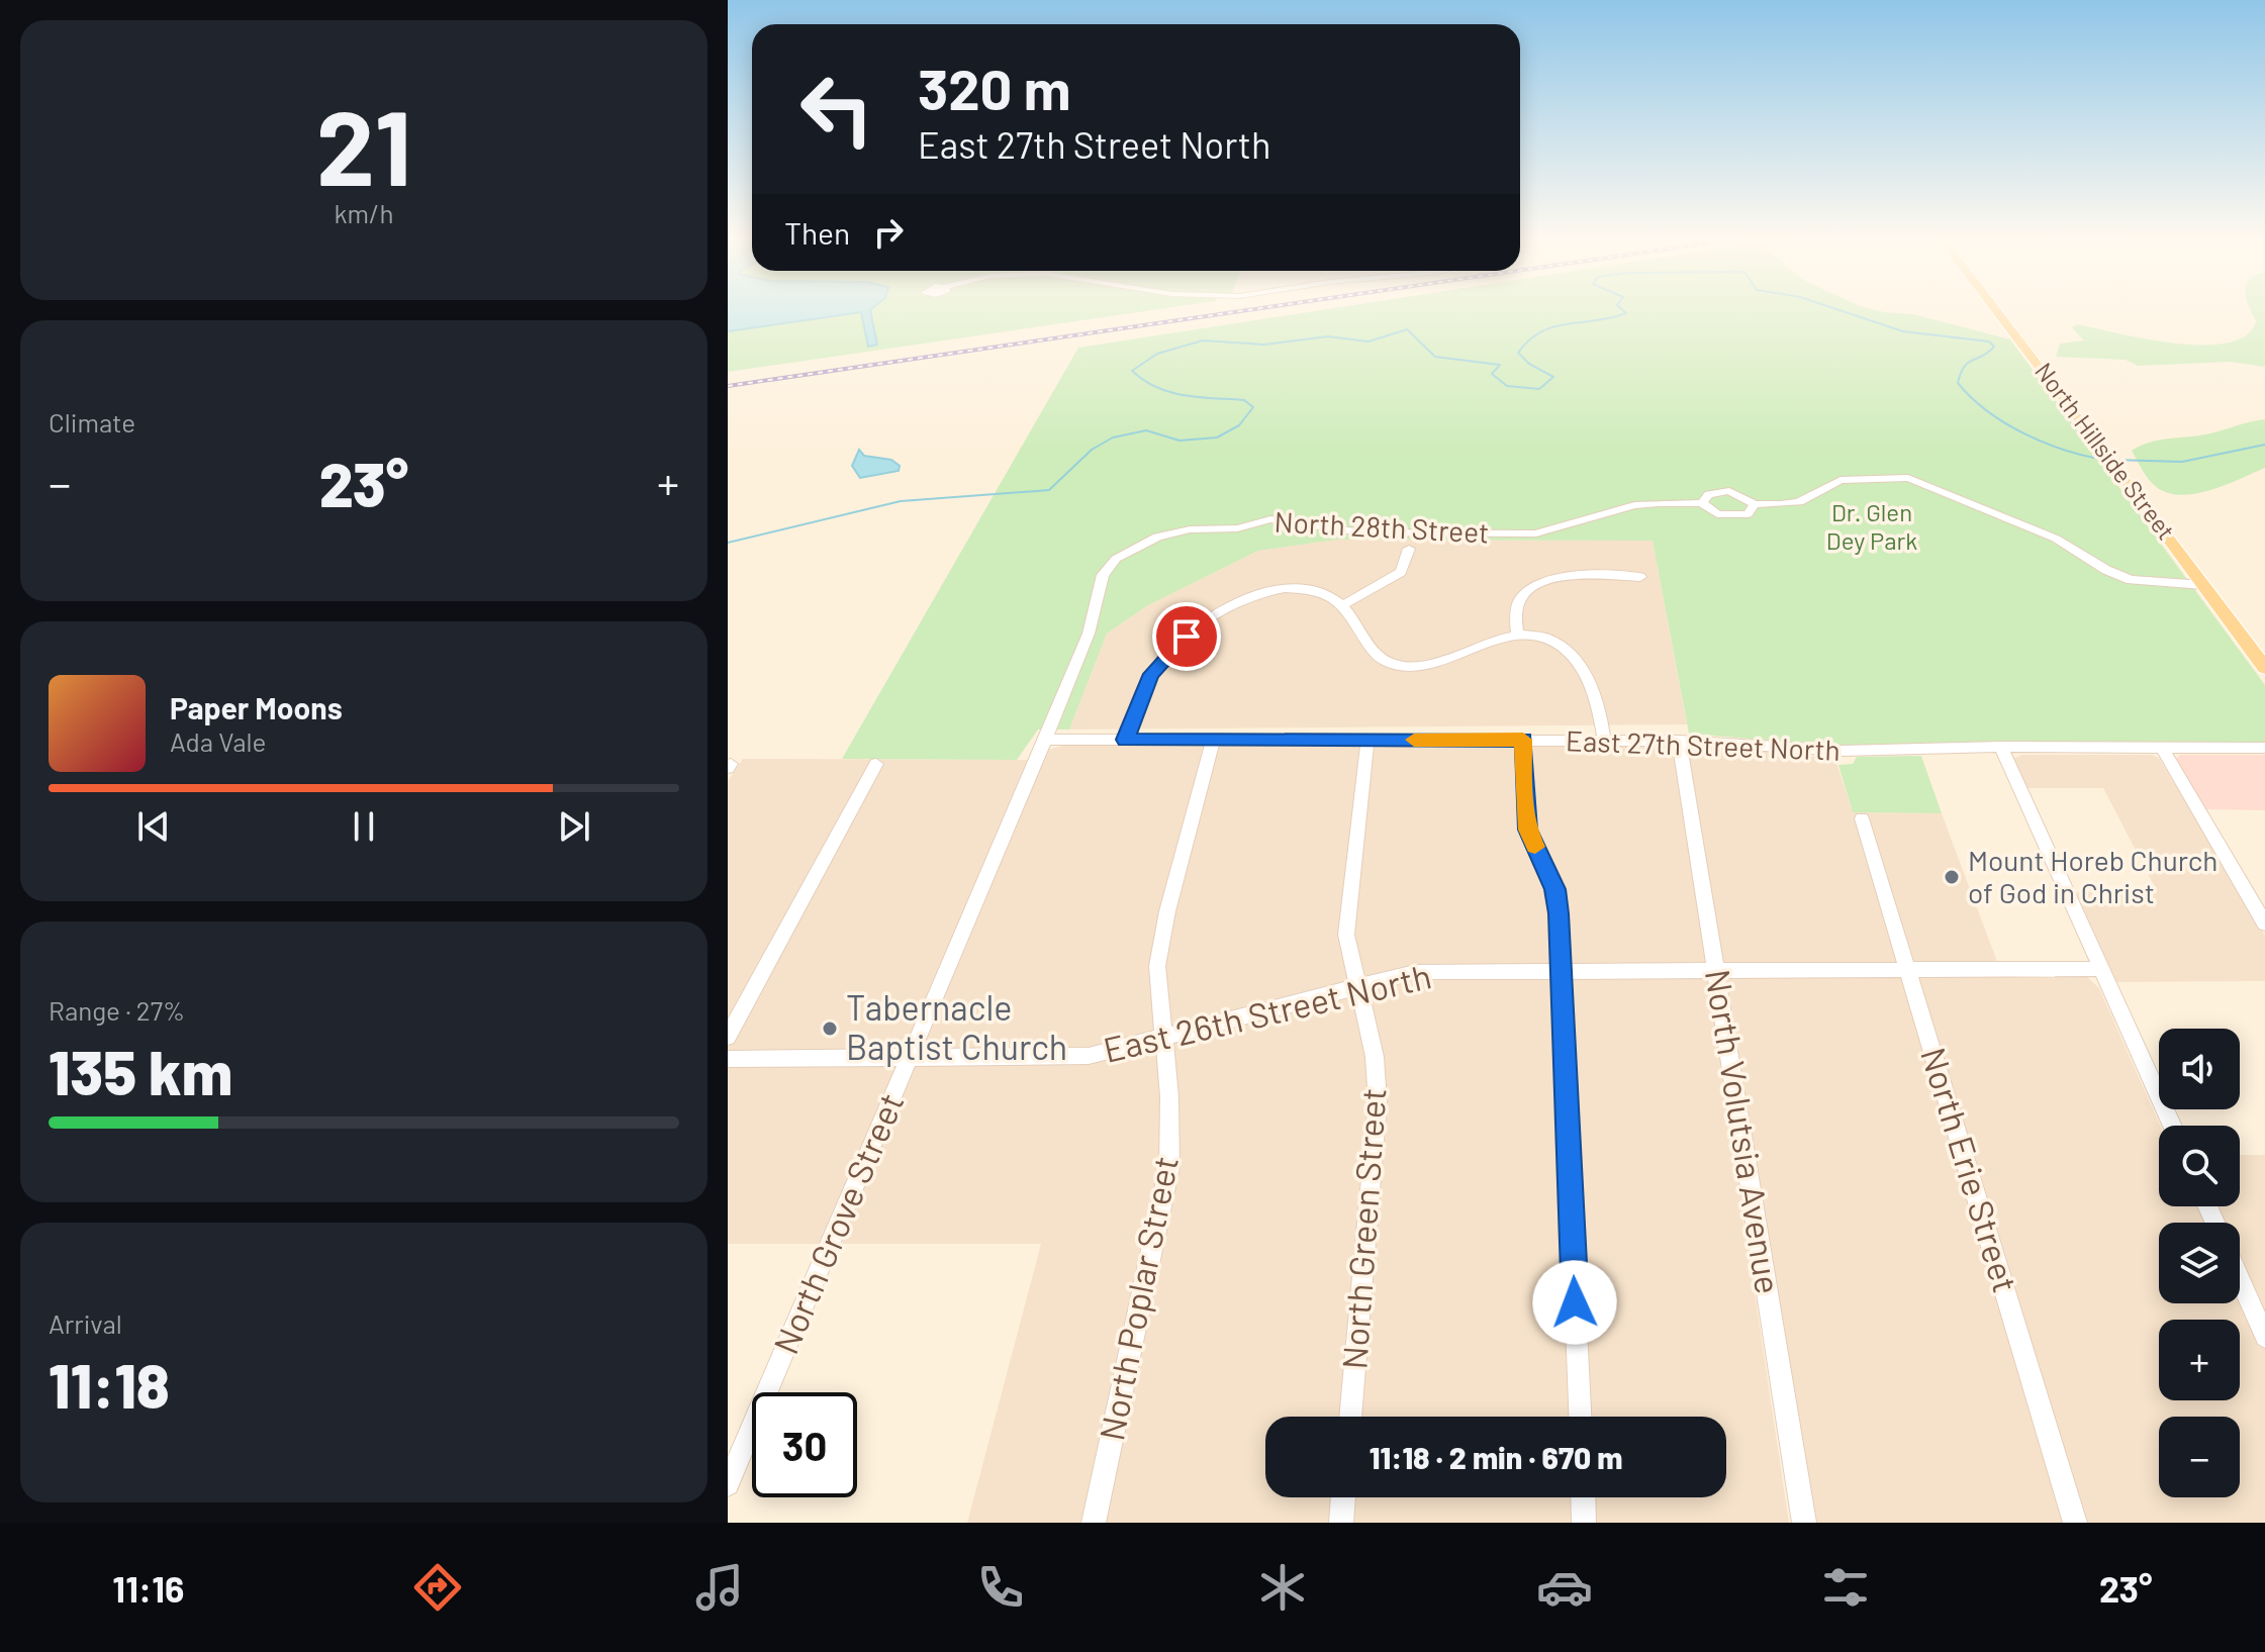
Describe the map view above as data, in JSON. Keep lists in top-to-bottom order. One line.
{"streets":{"main road":["North Hillside Street"],"street":["North 28th Street","East 27th Street North","East 26th Street North","North Volutsia Avenue","North Erie Street","North Grove Street","North Green Street","North Poplar Street"]},"crossings":[["North Hillside Street","North 28th Street"],["North 28th Street","East 27th Street North"],["North 28th Street","North Grove Street"],["East 27th Street North","North Volutsia Avenue"],["East 27th Street North","North Grove Street"],["East 27th Street North","North Green Street"],["East 27th Street North","North Poplar Street"],["East 26th Street North","North Volutsia Avenue"],["East 26th Street North","North Erie Street"],["East 26th Street North","North Grove Street"],["East 26th Street North","North Green Street"],["East 26th Street North","North Poplar Street"]],"parks":["Dr. Glen Dey Park"],"places":["Mount Horeb Church of God in Christ","Tabernacle Baptist Church"],"page":{"tile":[["21","km/h"],"Climate",["Range · 27%","135 km"],["Arrival","11:18"]],"turn":["320 m","East 27th Street North"],"then":"Then","heat":["−","23°","+"],"song":["Paper Moons","Ada Vale"],"map_buttons":["+","−"],"limit":"30","trip":"11:18 · 2 min · 670 m","tabs":["11:16","23°"]}}
